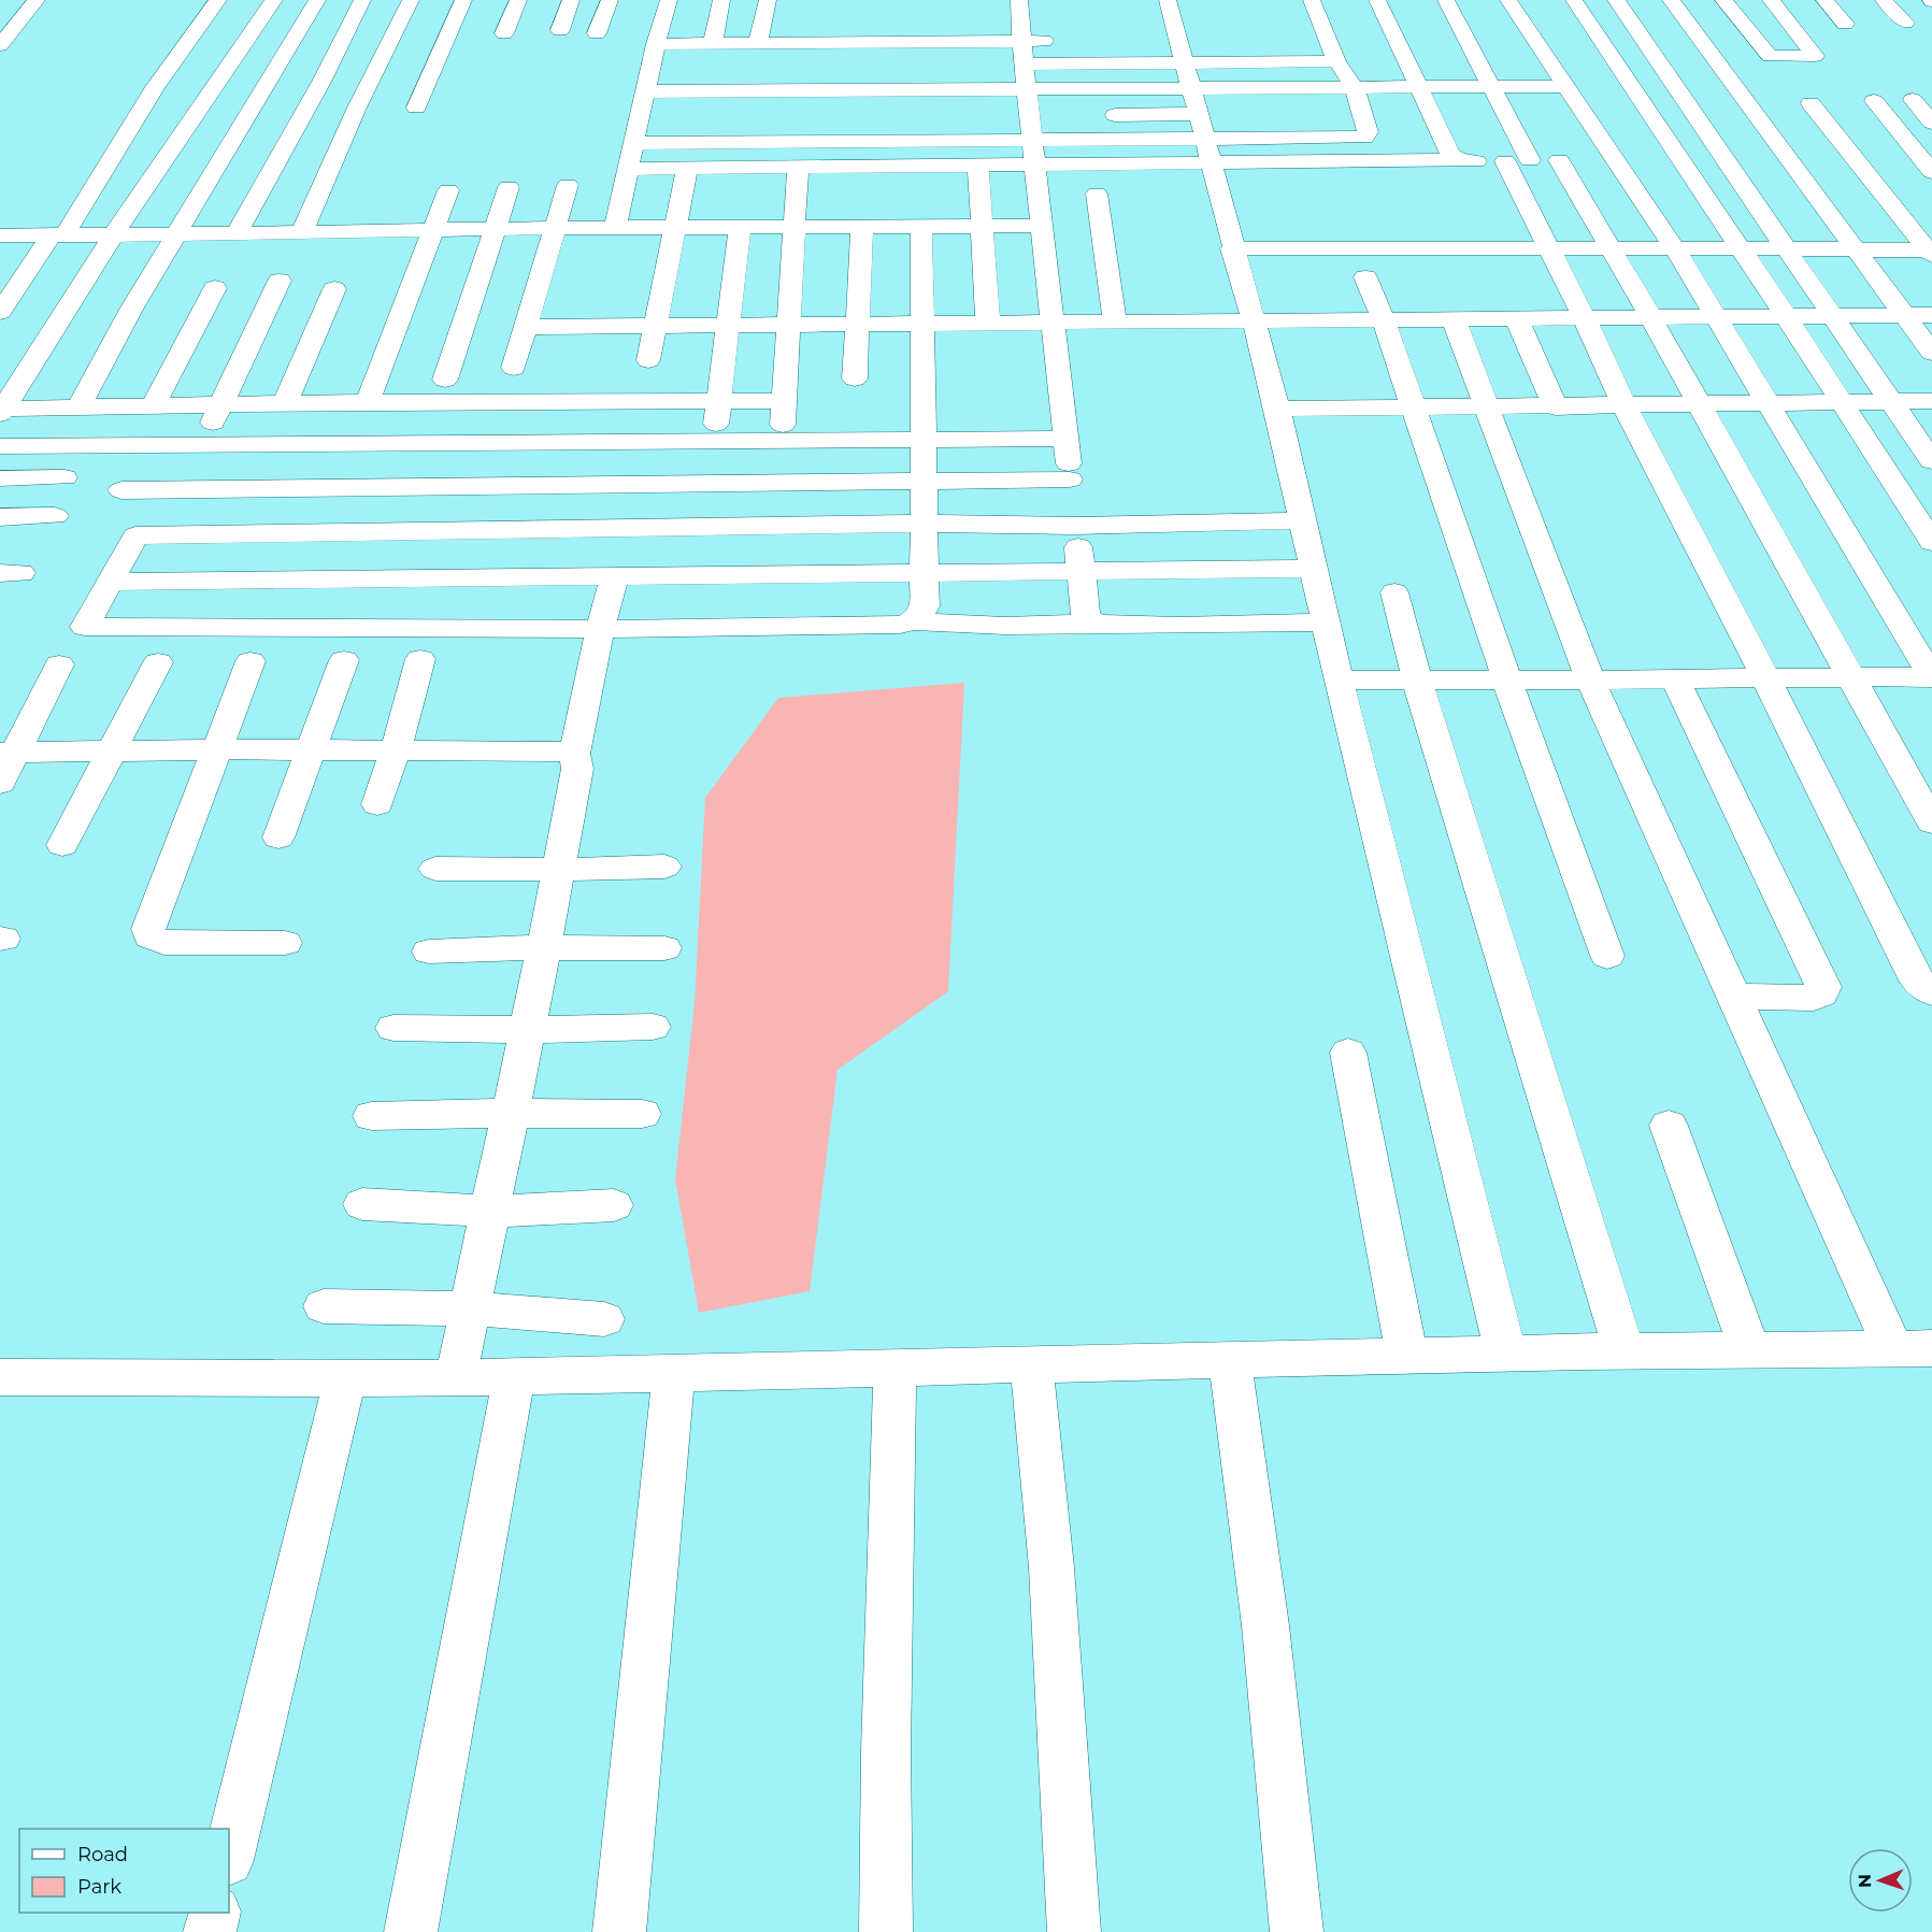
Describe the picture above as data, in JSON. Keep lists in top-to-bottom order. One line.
{"legend":["Road","Park"],"north":"left"}
